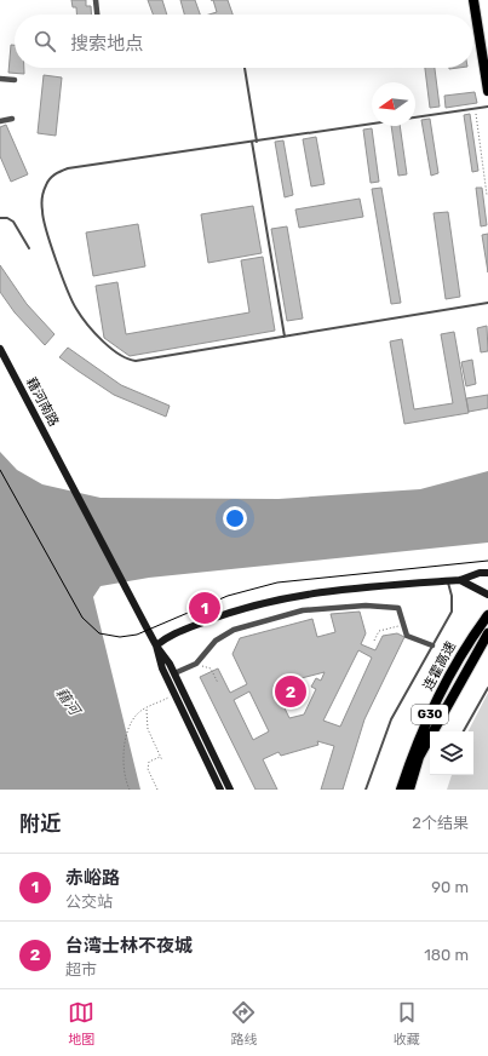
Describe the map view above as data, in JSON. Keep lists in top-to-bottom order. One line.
{"streets":{"highway":["连霍高速","G30"],"main road":["藉河南路"]},"water":["藉河"],"north":"left","page":{"search":"搜索地点","pins":["1","2"],"heading":["附近","2个结果"],"list":[{"mark":"1","name":"赤峪路","note":"公交站","value":"90 m"},{"mark":"2","name":"台湾士林不夜城","note":"超市","value":"180 m"}],"nav":["地图","路线","收藏"]}}
